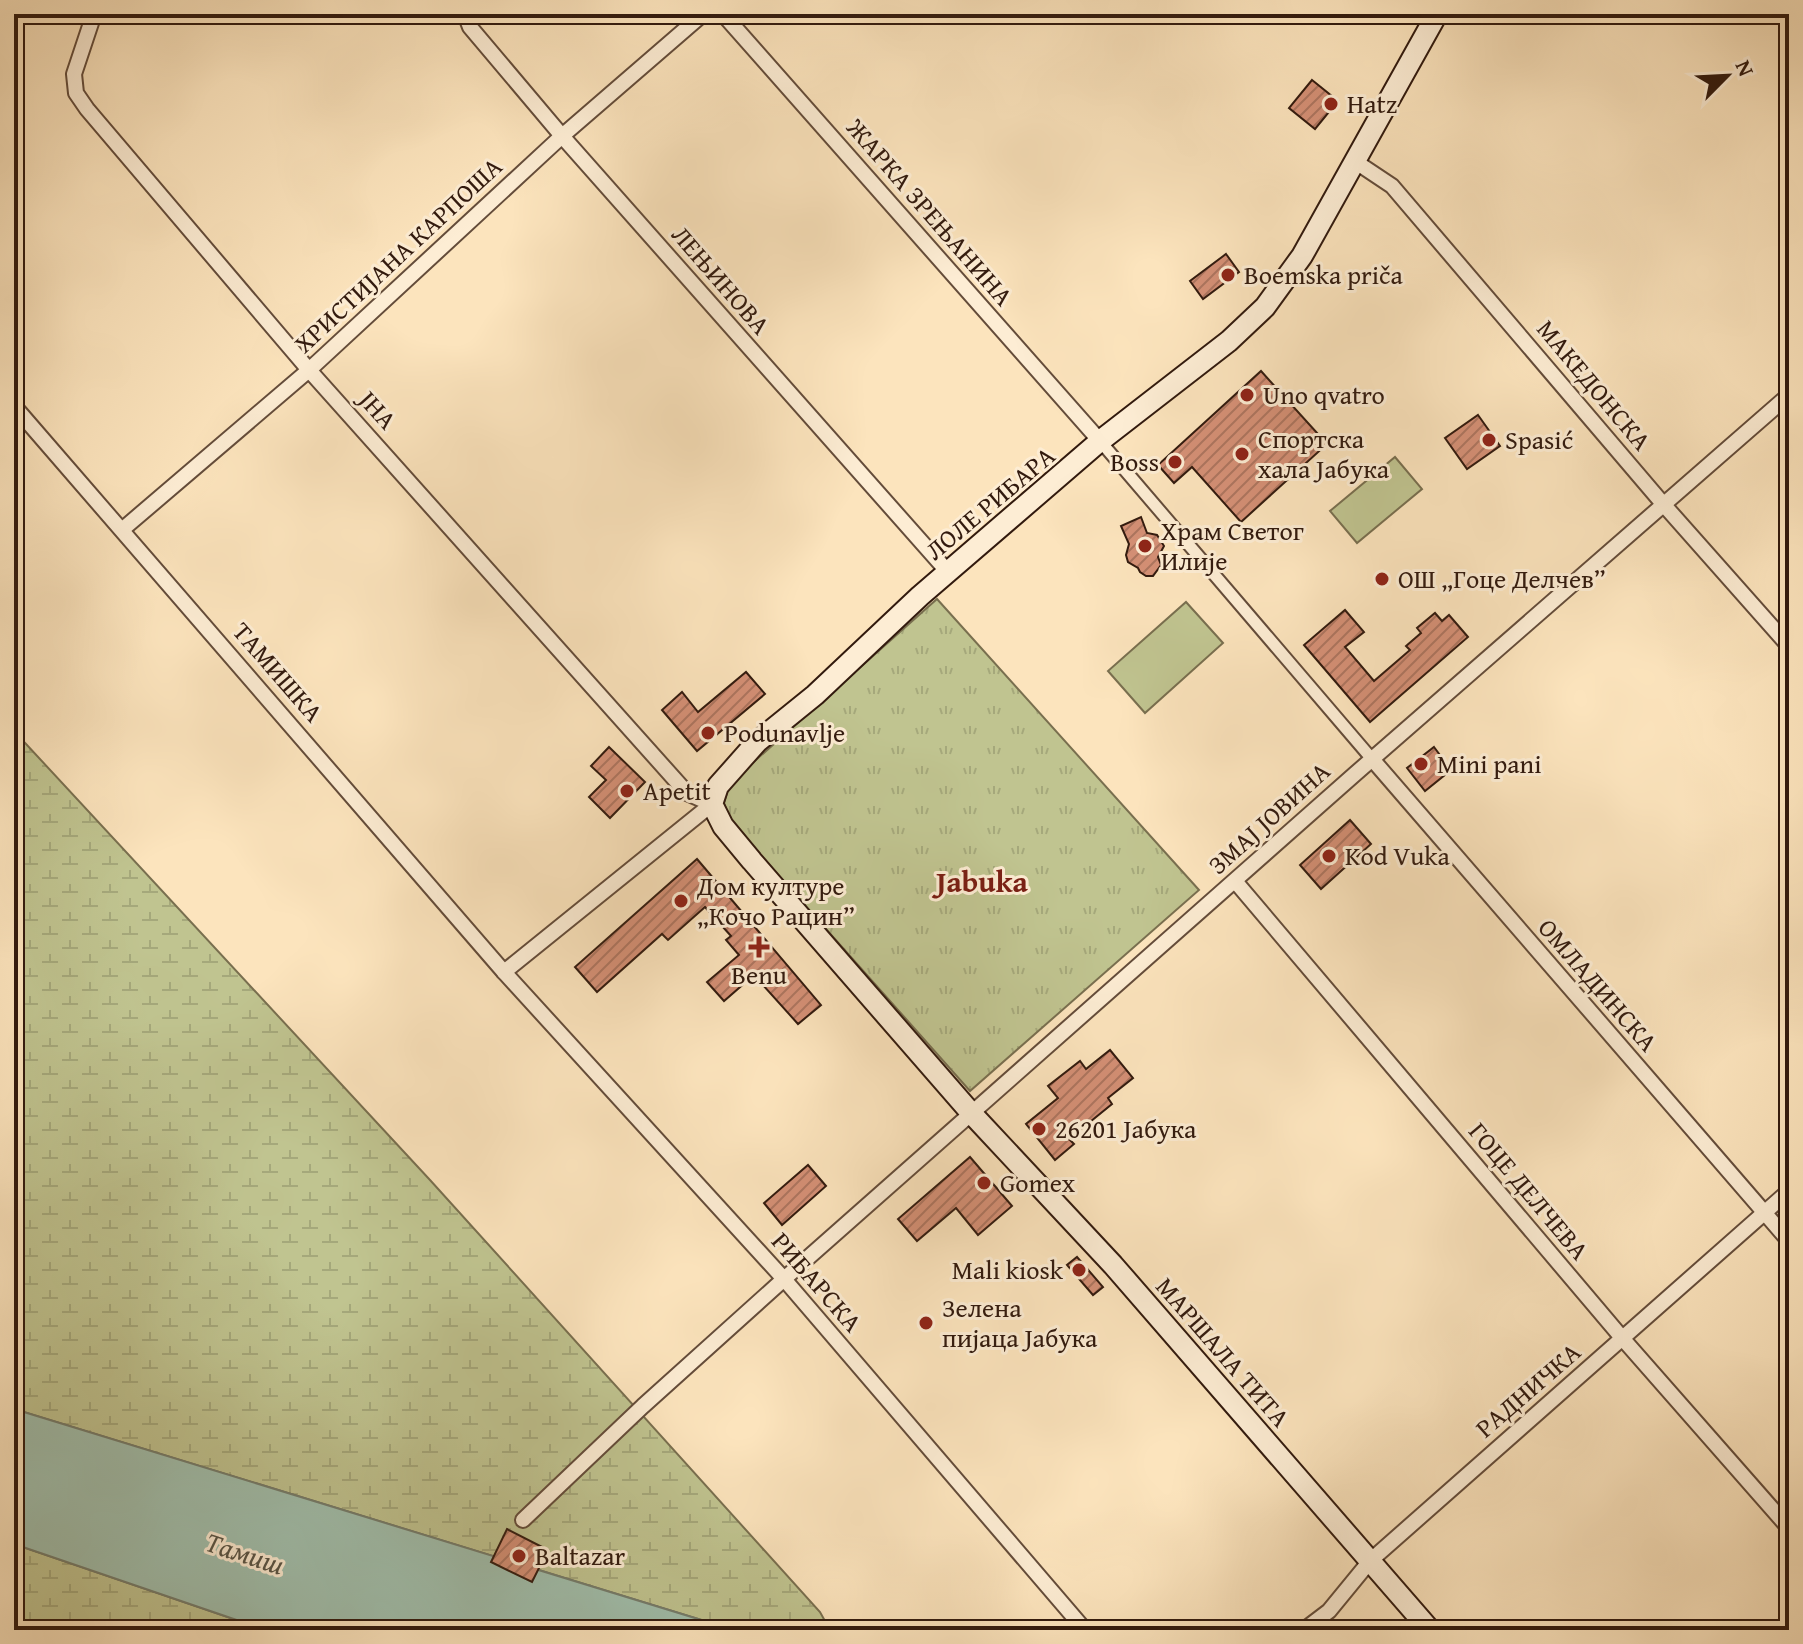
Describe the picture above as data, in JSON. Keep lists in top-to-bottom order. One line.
{"streets":{"main road":["ЛОЛЕ РИБАРА","МАРШАЛА ТИТА"],"street":["ЖАРКА ЗРЕЊАНИНА","ХРИСТИЈАНА КАРПОША","ЛЕЊИНОВА","МАКЕДОНСКА","ЈНА","ТАМИШКА","ЗМАЈ ЈОВИНА","ОМЛАДИНСКА","ГОЦЕ ДЕЛЧЕВА","РИБАРСКА","РАДНИЧКА"]},"crossings":[["ЖАРКА ЗРЕЊАНИНА","ЛОЛЕ РИБАРА"],["ХРИСТИЈАНА КАРПОША","ЛЕЊИНОВА"],["ХРИСТИЈАНА КАРПОША","ЈНА"],["ХРИСТИЈАНА КАРПОША","ТАМИШКА"],["ЛЕЊИНОВА","ЛОЛЕ РИБАРА"],["МАКЕДОНСКА","ЛОЛЕ РИБАРА"],["МАКЕДОНСКА","ЗМАЈ ЈОВИНА"],["ЈНА","ЛОЛЕ РИБАРА"],["ЈНА","МАРШАЛА ТИТА"],["ЛОЛЕ РИБАРА","ТАМИШКА"],["ЛОЛЕ РИБАРА","РИБАРСКА"],["ЛОЛЕ РИБАРА","МАРШАЛА ТИТА"],["ТАМИШКА","РИБАРСКА"],["ЗМАЈ ЈОВИНА","ОМЛАДИНСКА"],["ЗМАЈ ЈОВИНА","ГОЦЕ ДЕЛЧЕВА"],["ЗМАЈ ЈОВИНА","РИБАРСКА"],["ЗМАЈ ЈОВИНА","МАРШАЛА ТИТА"],["ОМЛАДИНСКА","РАДНИЧКА"],["ГОЦЕ ДЕЛЧЕВА","РАДНИЧКА"],["МАРШАЛА ТИТА","РАДНИЧКА"]],"districts":["Jabuka"],"water":["Тамиш"],"places":{"other":["Hatz","Boemska priča","Uno qvatro","Spasić","Спортска хала Јабука","Boss","Храм Светог Илије","ОШ „Гоце Делчев”","Podunavlje","Mini pani","Apetit","Kod Vuka","Дом културе „Кочо Рацин”","26201 Јабука","Gomex","Mali kiosk","Зелена пијаца Јабука","Baltazar"],"health":["Benu"]},"north":"top right"}
